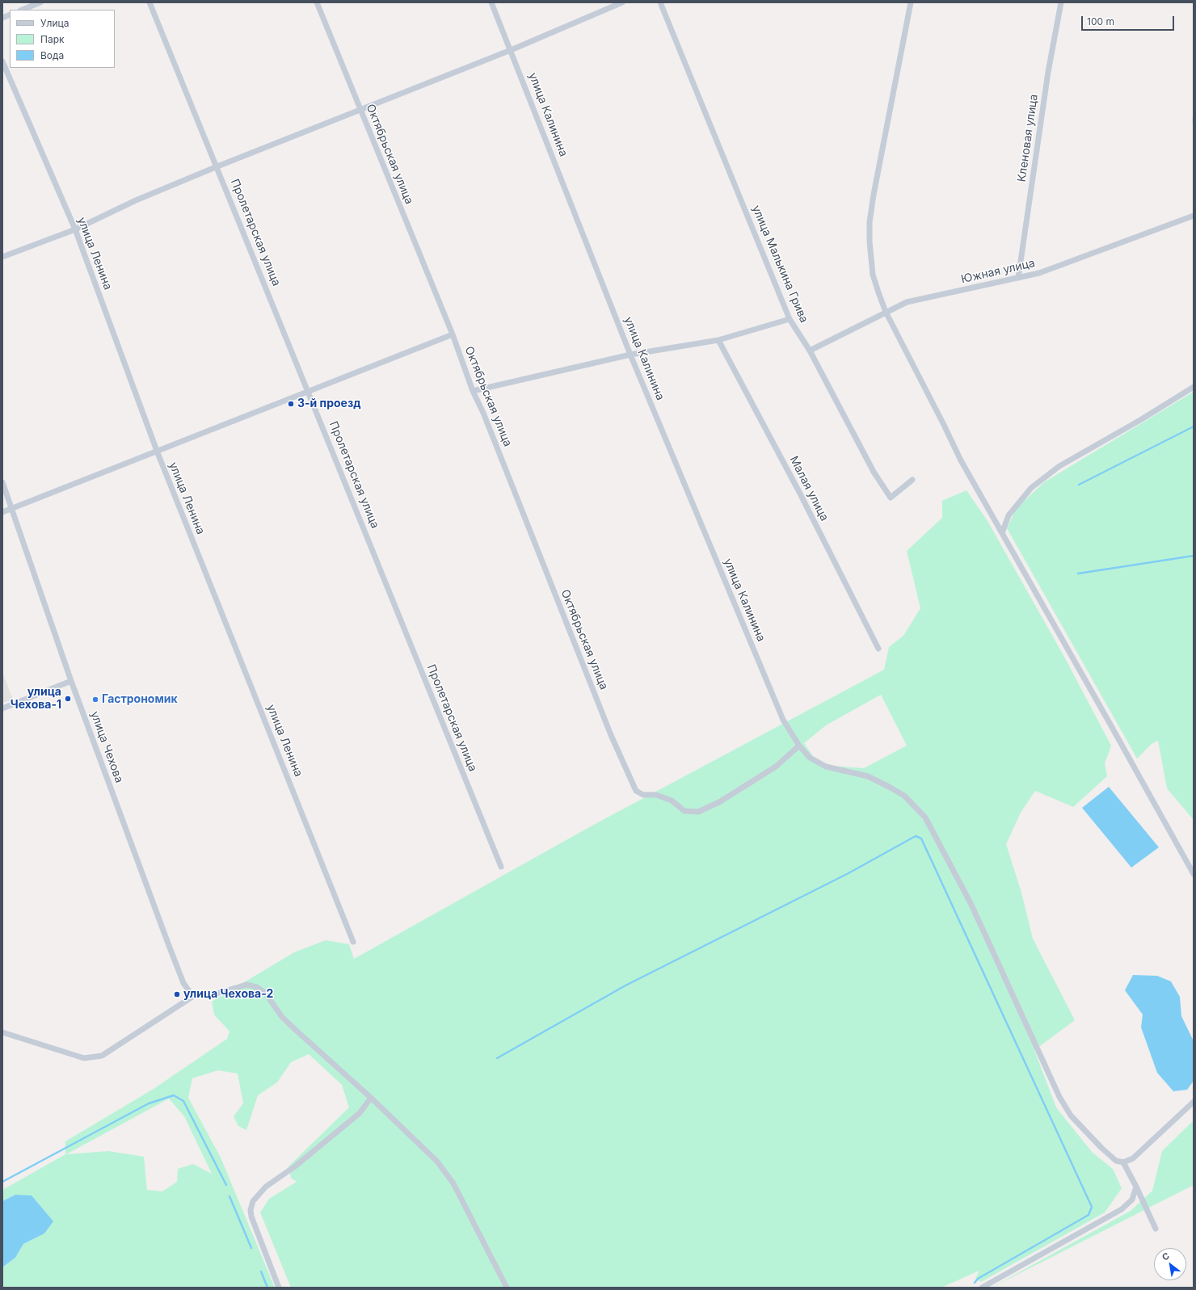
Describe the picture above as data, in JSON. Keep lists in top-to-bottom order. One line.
{"streets":{"street":["улица Калинина","Кленовая улица","Октябрьская улица","Пролетарская улица","улица Ленина","улица Малькина Грива","Южная улица","Малая улица","улица Чехова"]},"crossings":[["улица Калинина","Октябрьская улица"],["Кленовая улица","Южная улица"],["улица Малькина Грива","Южная улица"]],"places":["3-й проезд","улица Чехова-1","Гастрономик","улица Чехова-2"],"legend":["Улица","Парк","Вода"],"scale_bar":"100 m","north":"top left"}
